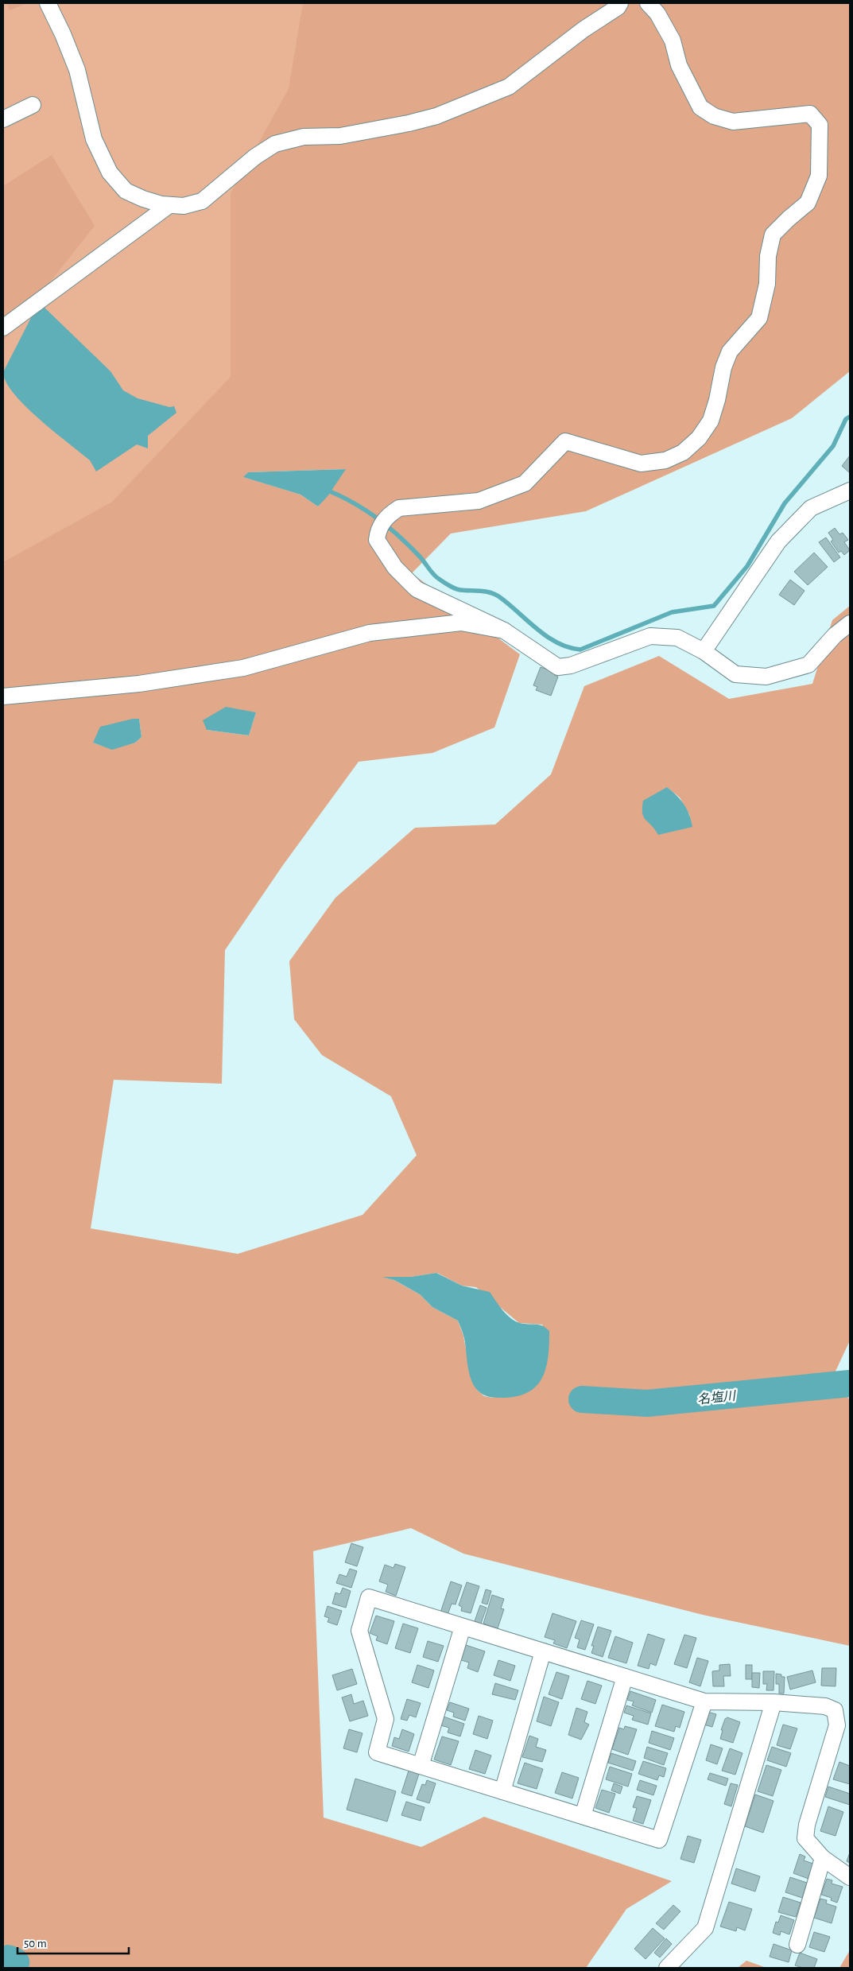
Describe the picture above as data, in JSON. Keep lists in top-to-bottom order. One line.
{"water":["名塩川"],"scale_bar":"50 m"}
